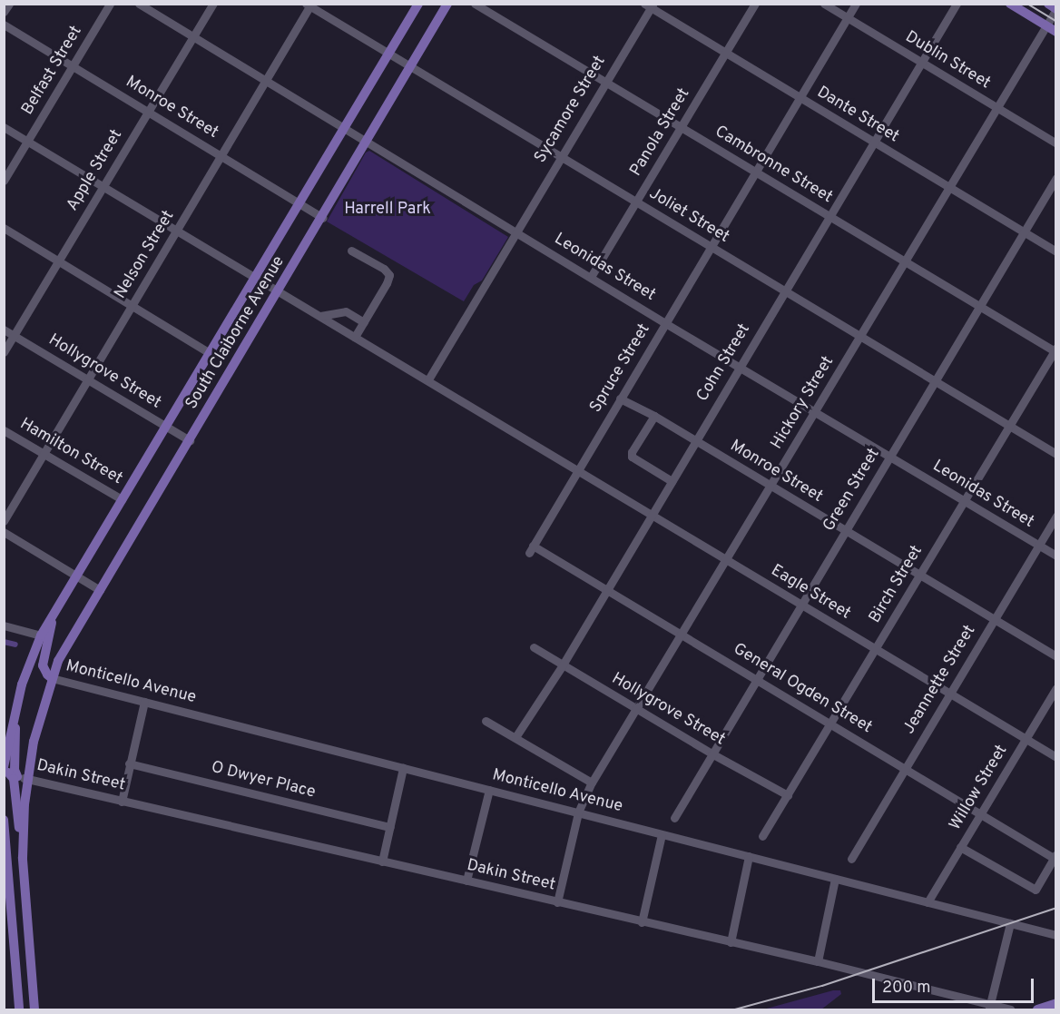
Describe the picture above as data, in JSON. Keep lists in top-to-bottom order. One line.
{"streets":{"main road":["South Claiborne Avenue"],"street":["Dublin Street","Belfast Street","Monroe Street","Sycamore Street","Dante Street","Panola Street","Cambronne Street","Apple Street","Joliet Street","Nelson Street","Leonidas Street","Cohn Street","Spruce Street","Hollygrove Street","Hickory Street","Hamilton Street","Green Street","Birch Street","Eagle Street","Jeannette Street","Monticello Avenue","General Ogden Street","Dakin Street","O Dwyer Place","Willow Street"]},"crossings":[["Dublin Street","Cohn Street"],["Dublin Street","Spruce Street"],["Dublin Street","Hickory Street"],["Belfast Street","Monroe Street"],["Monroe Street","Apple Street"],["Monroe Street","Nelson Street"],["Monroe Street","South Claiborne Avenue"],["Monroe Street","Cohn Street"],["Monroe Street","Spruce Street"],["Monroe Street","Hickory Street"],["Monroe Street","Green Street"],["Monroe Street","Birch Street"],["Monroe Street","Jeannette Street"],["Sycamore Street","Dante Street"],["Sycamore Street","Cambronne Street"],["Sycamore Street","Joliet Street"],["Sycamore Street","Leonidas Street"],["Sycamore Street","Eagle Street"],["Dante Street","Panola Street"],["Dante Street","Cohn Street"],["Dante Street","Spruce Street"],["Dante Street","Hickory Street"],["Dante Street","Green Street"],["Panola Street","Cambronne Street"],["Panola Street","Joliet Street"],["Panola Street","Leonidas Street"],["Cambronne Street","Cohn Street"],["Cambronne Street","Spruce Street"],["Cambronne Street","Hickory Street"],["Cambronne Street","Green Street"],["Cambronne Street","Birch Street"],["Apple Street","Leonidas Street"],["Apple Street","Hollygrove Street"],["Joliet Street","Nelson Street"],["Joliet Street","South Claiborne Avenue"],["Joliet Street","Cohn Street"],["Joliet Street","Spruce Street"],["Joliet Street","Hickory Street"],["Joliet Street","Green Street"],["Joliet Street","Birch Street"],["Nelson Street","Leonidas Street"],["Nelson Street","Hollygrove Street"],["Nelson Street","Hamilton Street"],["Leonidas Street","South Claiborne Avenue"],["Leonidas Street","Cohn Street"],["Leonidas Street","Spruce Street"],["Leonidas Street","Hickory Street"],["Leonidas Street","Green Street"],["Leonidas Street","Birch Street"],["Leonidas Street","Jeannette Street"],["South Claiborne Avenue","Hollygrove Street"],["South Claiborne Avenue","Hamilton Street"],["South Claiborne Avenue","Eagle Street"],["South Claiborne Avenue","Monticello Avenue"],["South Claiborne Avenue","Dakin Street"],["Cohn Street","Hollygrove Street"],["Cohn Street","Eagle Street"],["Cohn Street","General Ogden Street"],["Spruce Street","Eagle Street"],["Spruce Street","General Ogden Street"],["Hollygrove Street","Hickory Street"],["Hollygrove Street","Green Street"],["Hollygrove Street","Birch Street"],["Hickory Street","Eagle Street"],["Hickory Street","Monticello Avenue"],["Hickory Street","General Ogden Street"],["Hickory Street","Dakin Street"],["Green Street","Eagle Street"],["Green Street","General Ogden Street"],["Birch Street","Eagle Street"],["Birch Street","General Ogden Street"],["Eagle Street","Jeannette Street"],["Eagle Street","Willow Street"],["Jeannette Street","General Ogden Street"],["Monticello Avenue","Willow Street"],["General Ogden Street","Willow Street"]],"parks":["Harrell Park"],"scale_bar":"200 m"}
